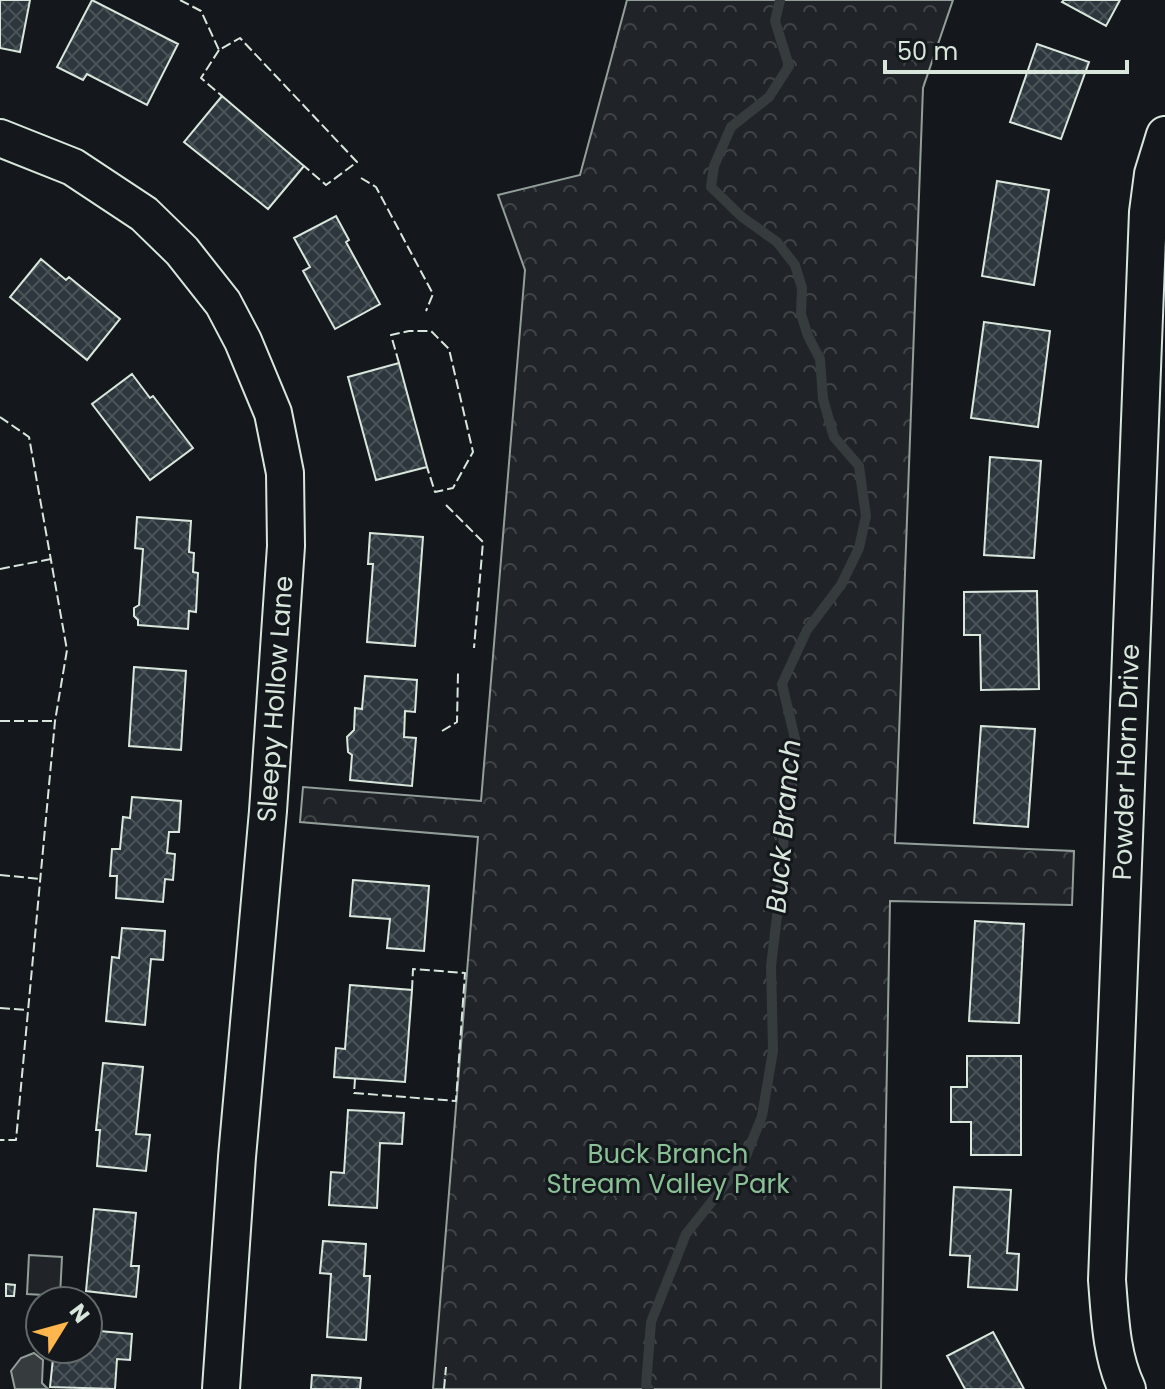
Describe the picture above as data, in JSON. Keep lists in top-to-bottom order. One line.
{"streets":{"street":["Sleepy Hollow Lane","Powder Horn Drive"]},"water":["Buck Branch"],"parks":["Buck Branch Stream Valley Park"],"scale_bar":"50 m","north":"top right"}
